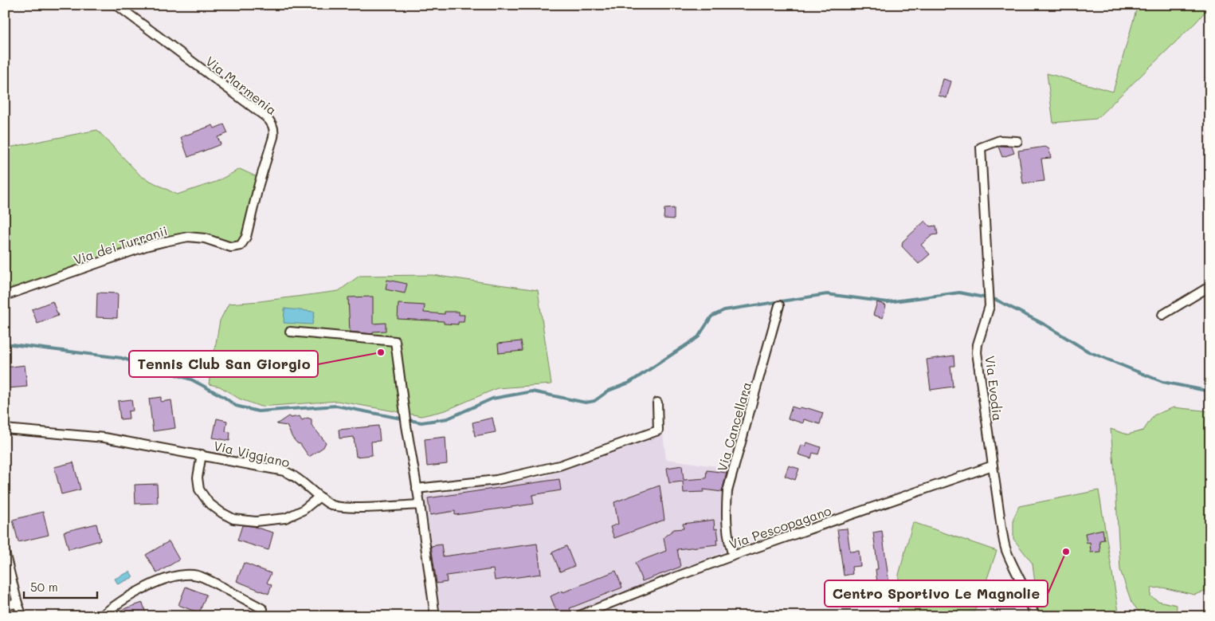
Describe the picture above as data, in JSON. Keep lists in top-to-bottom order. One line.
{"streets":{"street":["Via Marmenia","Via dei Turranii","Via Evodia","Via Cancellara","Via Viggiano","Via Pescopagano"]},"crossings":[["Via Marmenia","Via dei Turranii"],["Via Evodia","Via Pescopagano"],["Via Cancellara","Via Pescopagano"]],"places":["Tennis Club San Giorgio","Centro Sportivo Le Magnolie"],"scale_bar":"50 m"}
